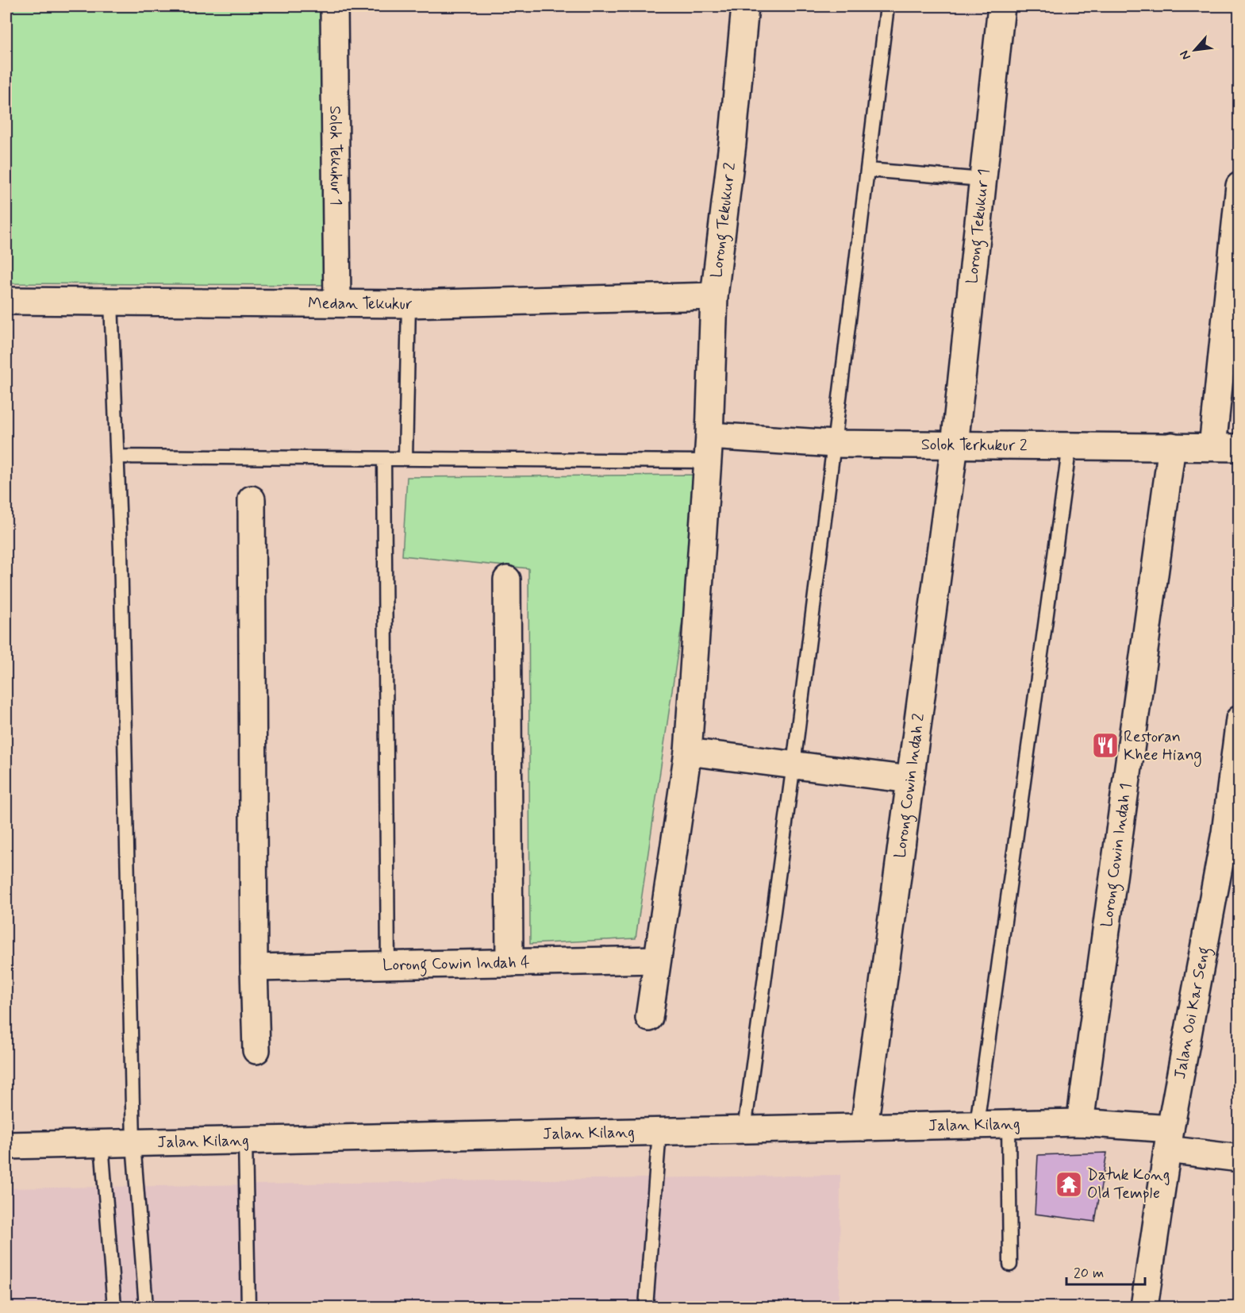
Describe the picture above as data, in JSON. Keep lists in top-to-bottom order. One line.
{"streets":{"street":["Solok Tekukur 1","Lorong Tekukur 2","Lorong Tekukur 1","Medan Tekukur","Solok Terkukur 2","Lorong Cowin Indah 2","Lorong Cowin Indah 1","Lorong Cowin Indah 4","Jalan Ooi Kar Seng","Jalan Kilang"]},"crossings":[["Solok Tekukur 1","Medan Tekukur"],["Lorong Tekukur 2","Medan Tekukur"],["Lorong Tekukur 2","Solok Terkukur 2"],["Lorong Tekukur 2","Lorong Cowin Indah 4"],["Lorong Tekukur 1","Solok Terkukur 2"],["Lorong Tekukur 1","Lorong Cowin Indah 2"],["Solok Terkukur 2","Lorong Cowin Indah 2"],["Solok Terkukur 2","Lorong Cowin Indah 1"],["Lorong Cowin Indah 2","Jalan Kilang"],["Lorong Cowin Indah 1","Jalan Kilang"],["Jalan Ooi Kar Seng","Jalan Kilang"]],"places":{"restaurant":["Restoran Khee Hiang"],"temple":["Datuk Kong Old Temple"]},"scale_bar":"20 m","north":"bottom left"}
